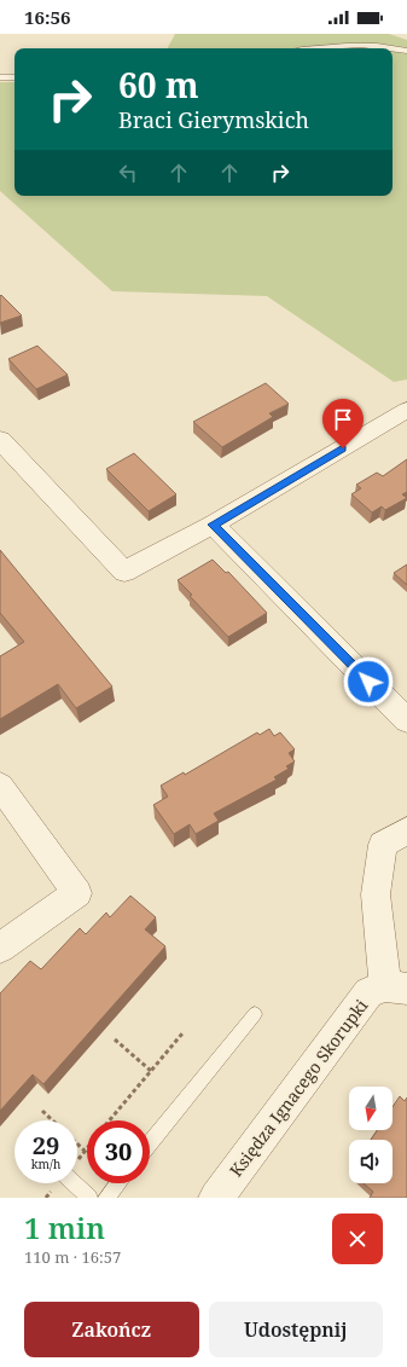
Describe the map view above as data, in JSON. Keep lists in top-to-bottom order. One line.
{"streets":{"street":["Księdza Ignacego Skorupki"]},"north":"bottom","page":{"status":"16:56","turn":["60 m","Braci Gierymskich"],"speed":"29 km/h","limit":"30","heading":["1 min","110 m · 16:57"],"buttons":["Zakończ","Udostępnij"]}}
